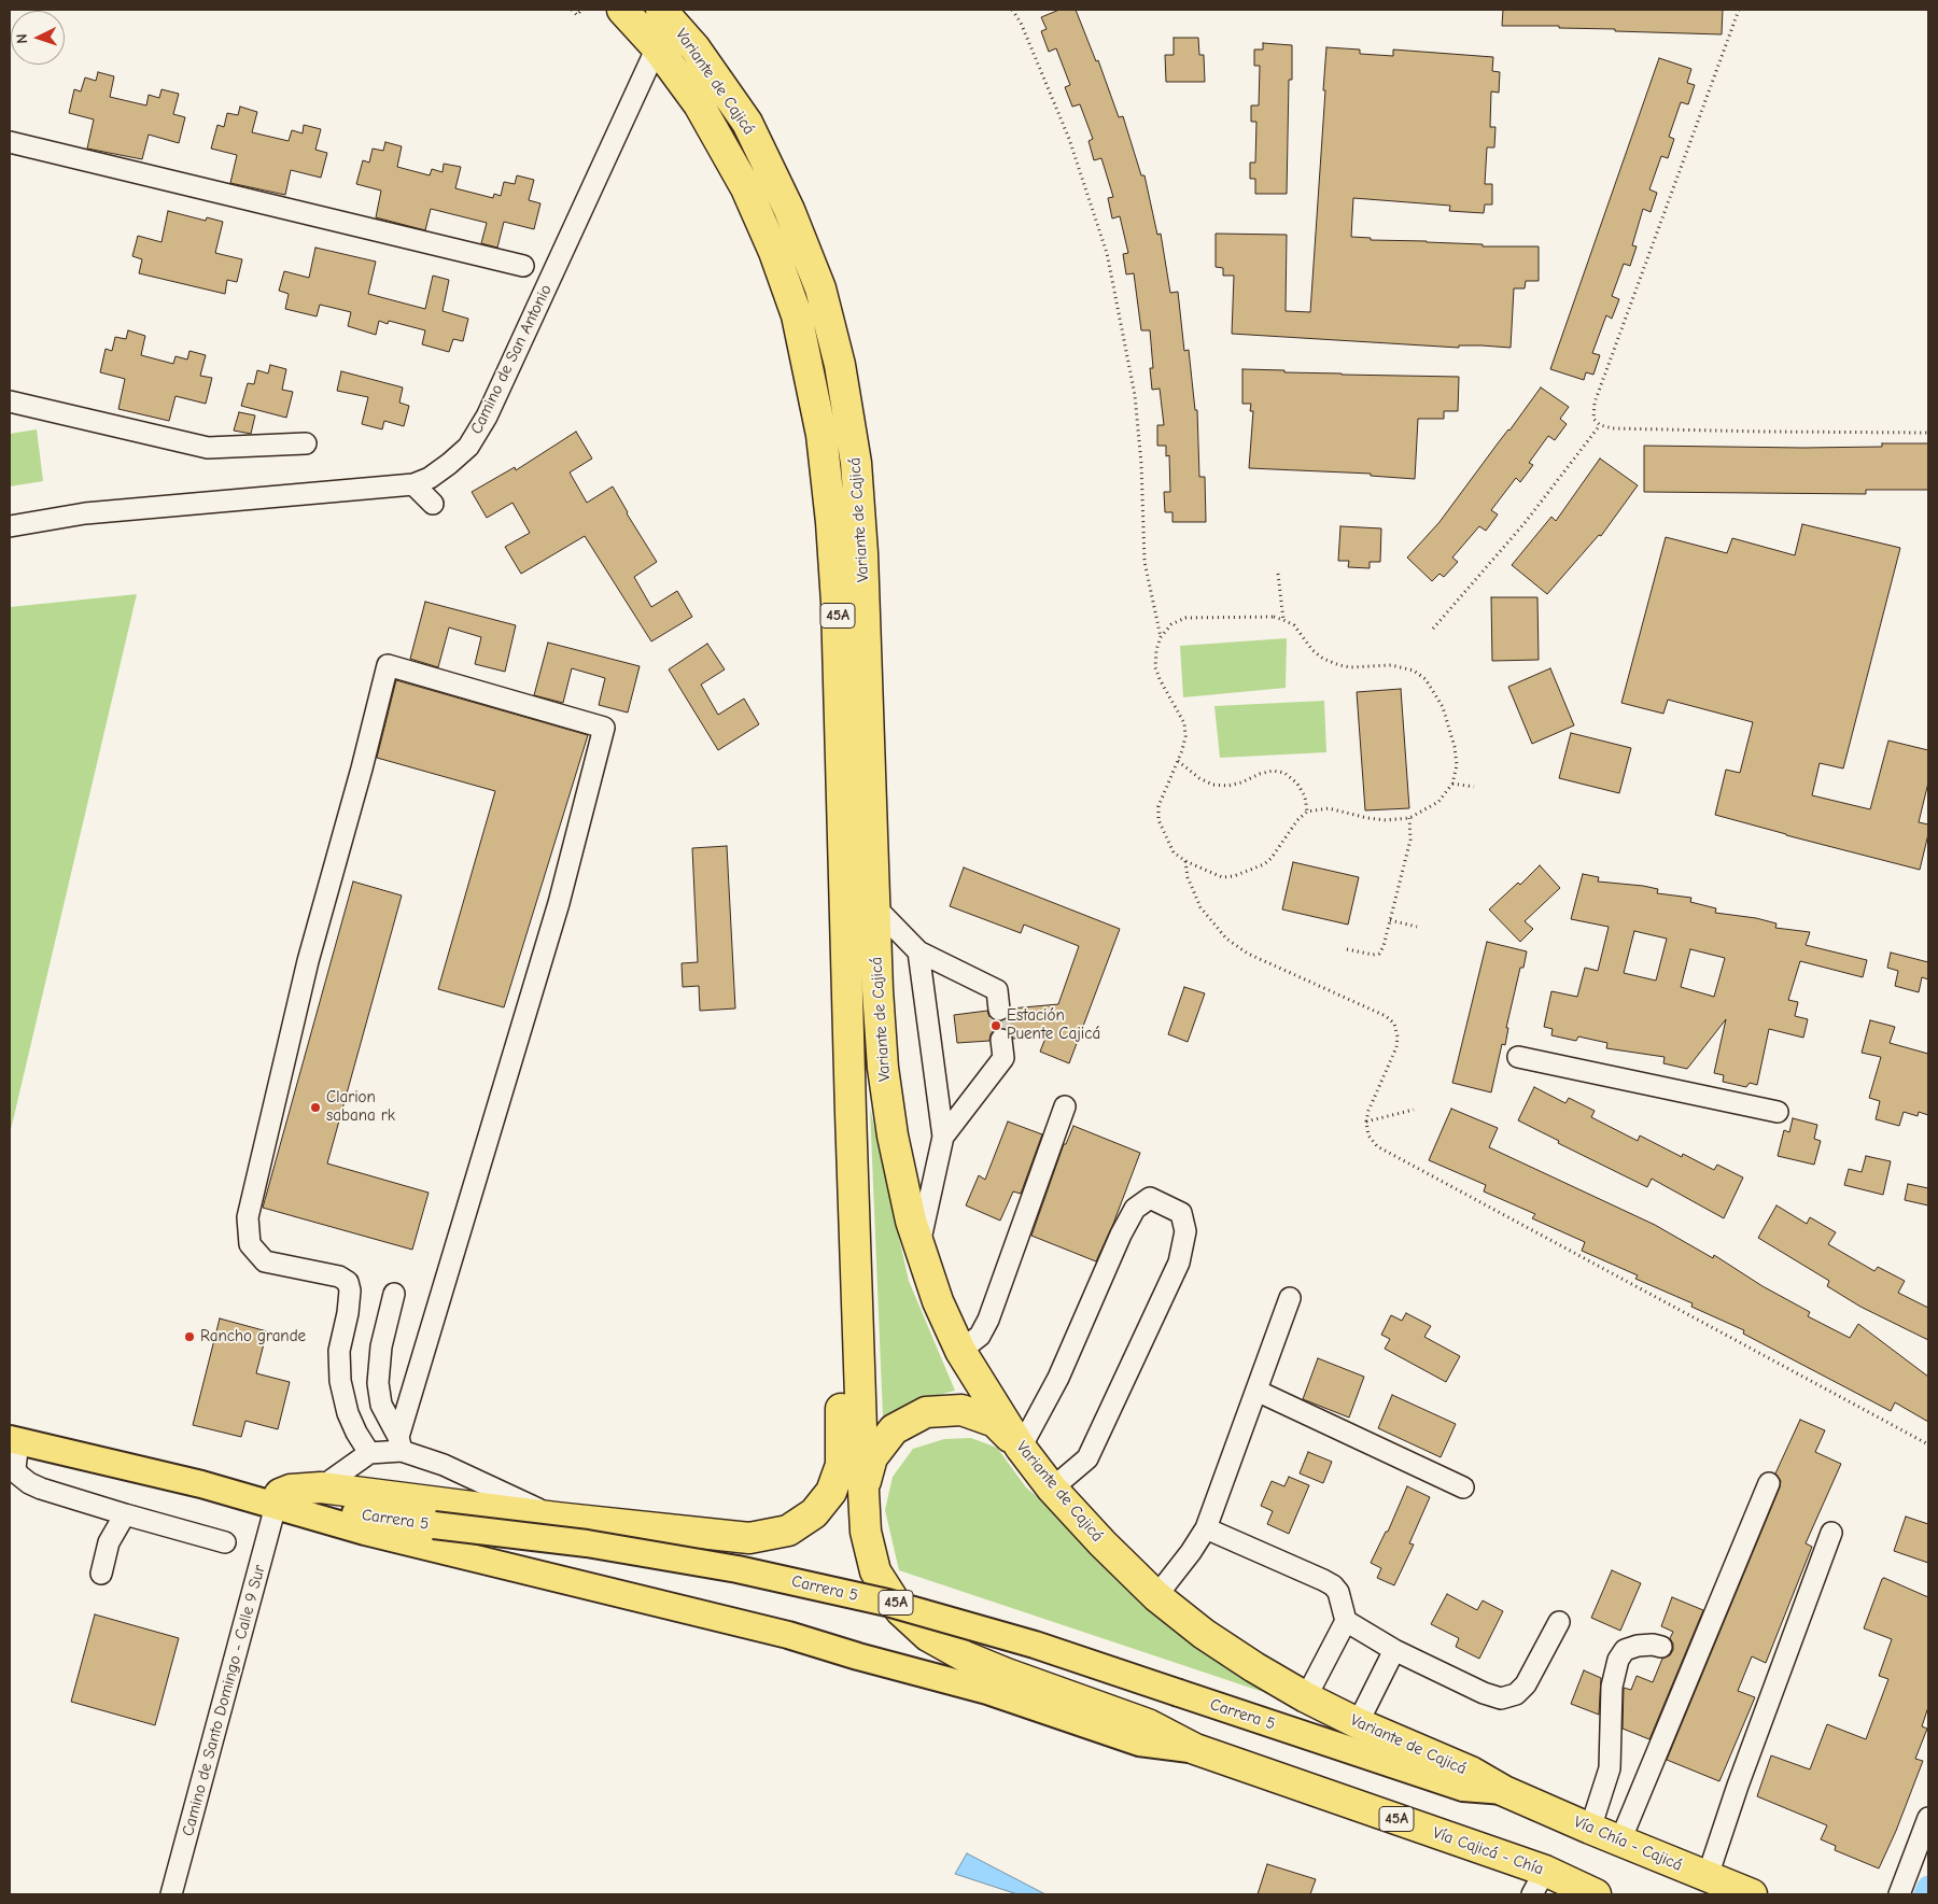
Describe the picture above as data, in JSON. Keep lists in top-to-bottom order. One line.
{"streets":{"highway":["Variante de Cajicá","45A","Vía Chía - Cajicá","Vía Cajicá - Chía"],"main road":["Carrera 5"],"street":["Camino de San Antonio","Camino de Santo Domingo - Calle 9 Sur"]},"crossings":[["Variante de Cajicá","Camino de San Antonio"],["Variante de Cajicá","Carrera 5"],["Variante de Cajicá","Vía Chía - Cajicá"],["Variante de Cajicá","Vía Cajicá - Chía"],["Carrera 5","Camino de Santo Domingo - Calle 9 Sur"],["Carrera 5","Vía Chía - Cajicá"],["Carrera 5","Vía Cajicá - Chía"]],"places":["Estación Puente Cajicá","Clarion sabana rk","Rancho grande"],"north":"left"}
